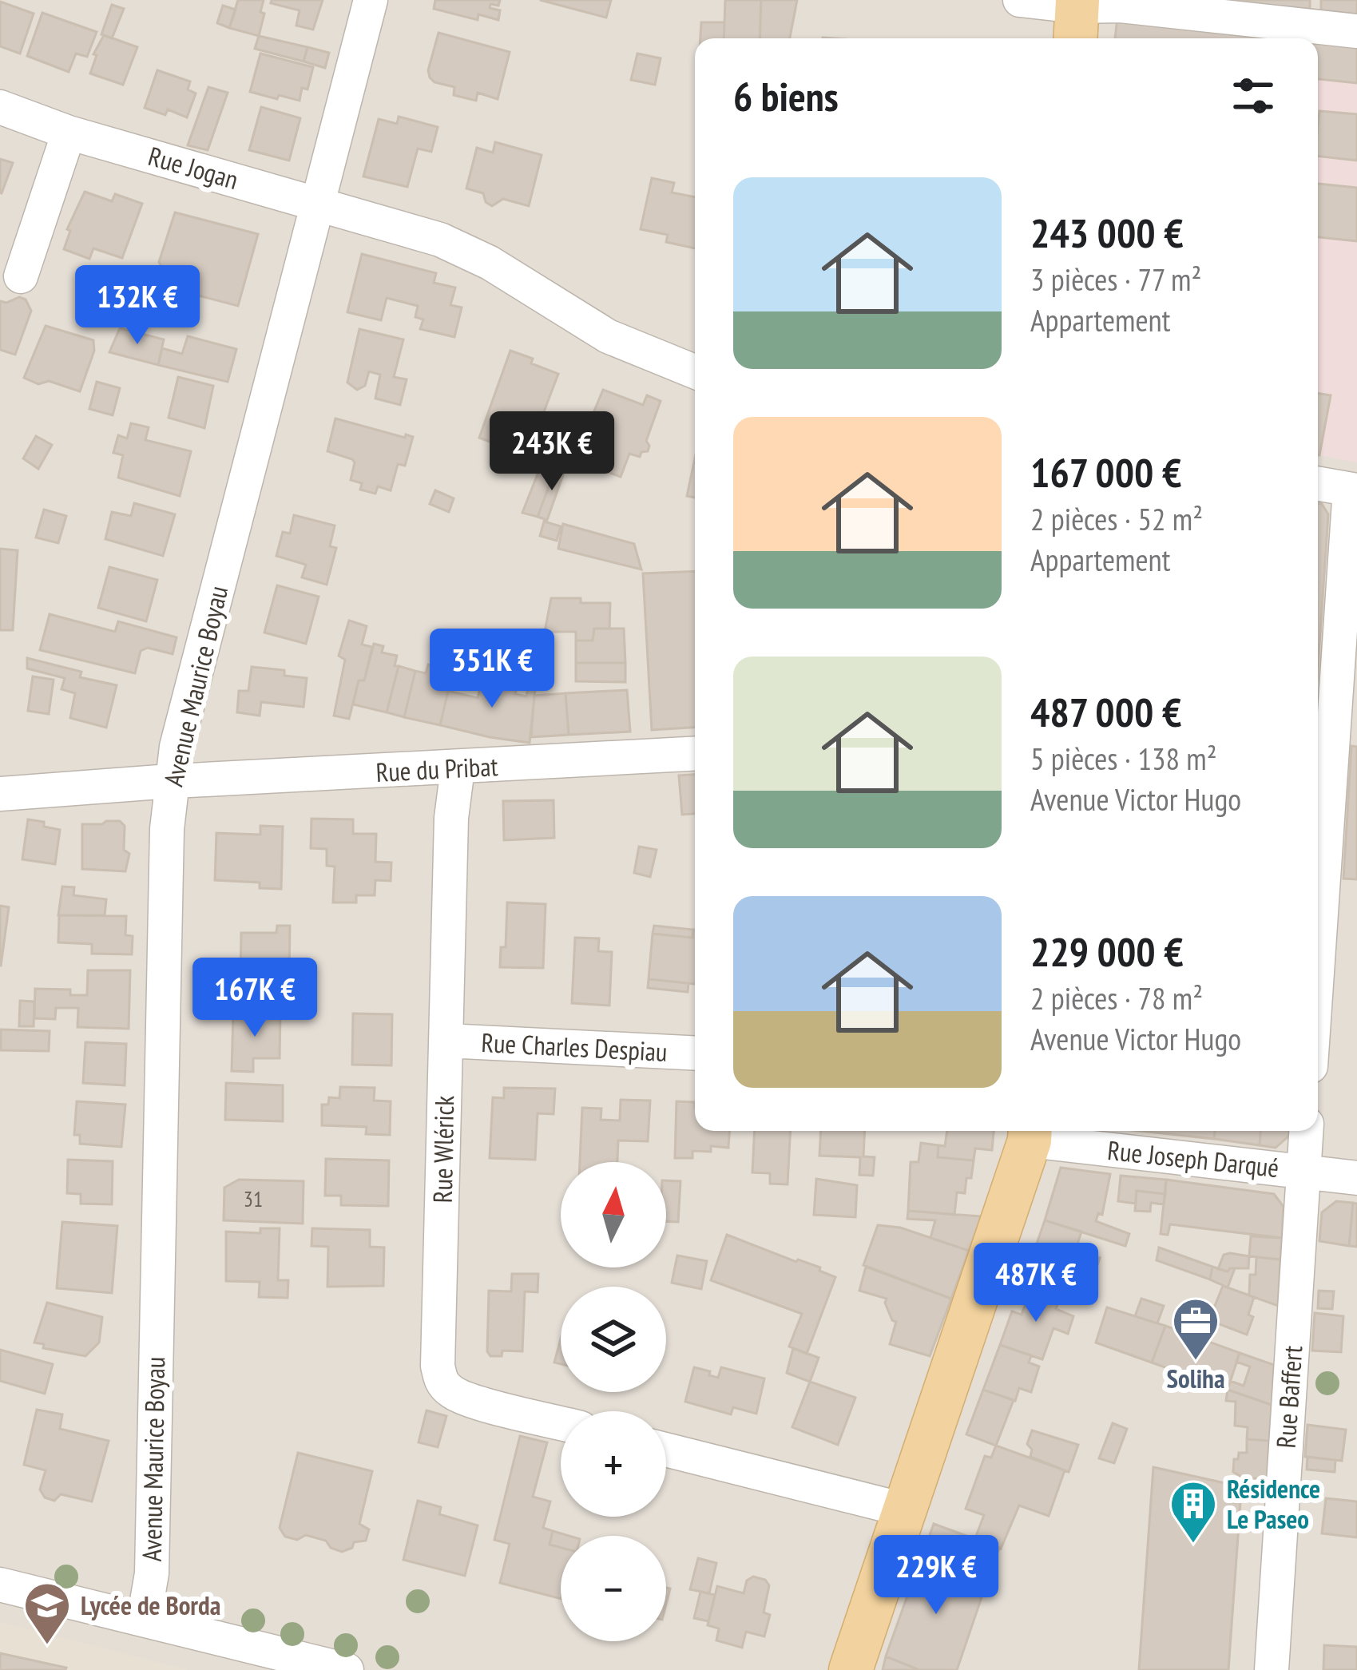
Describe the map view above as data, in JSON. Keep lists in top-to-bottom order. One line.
{"streets":{"street":["Rue Jogan","Avenue Maurice Boyau","Rue du Pribat","Rue Charles Despiau","Rue Wlérick","Rue Joseph Darqué","Rue Baffert"]},"crossings":[["Rue Jogan","Avenue Maurice Boyau"],["Avenue Maurice Boyau","Rue du Pribat"],["Rue du Pribat","Rue Wlérick"],["Rue Charles Despiau","Rue Wlérick"],["Rue Joseph Darqué","Rue Baffert"]],"places":{"office":["Soliha"],"building":["Résidence Le Paseo"],"school or university":["Lycée de Borda"]},"house_numbers":["31"],"north":"top","page":{"heading":"6 biens","list":[{"name":"243 000 €","note":"3 pièces · 77 m² · Appartement"},{"name":"167 000 €","note":"2 pièces · 52 m² · Appartement"},{"name":"487 000 €","note":"5 pièces · 138 m² · Avenue Victor Hugo"},{"name":"229 000 €","note":"2 pièces · 78 m² · Avenue Victor Hugo"}],"price":["132K €","243K €","351K €","167K €","487K €","229K €"],"map_buttons":["+","−"]}}
